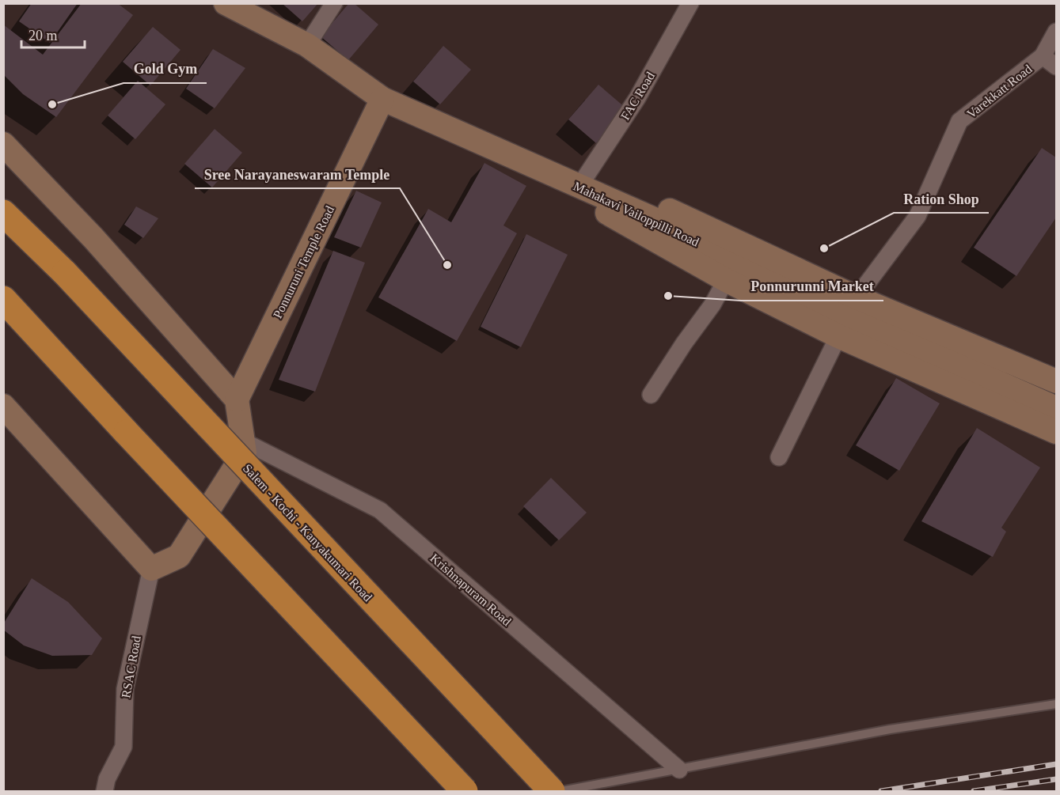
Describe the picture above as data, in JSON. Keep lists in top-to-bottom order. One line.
{"streets":{"highway":["Salem - Kochi - Kanyakumari Road"],"main road":["Mahakavi Vailoppilli Road","Ponnuruni Temple Road"],"street":["Varekkatt Road","FAC Road","Krishnapuram Road","RSAC Road"]},"crossings":[["FAC Road","Mahakavi Vailoppilli Road"],["Mahakavi Vailoppilli Road","Ponnuruni Temple Road"]],"places":["Gold Gym","Ration Shop","Sree Narayaneswaram Temple","Ponnurunni Market"],"scale_bar":"20 m"}
